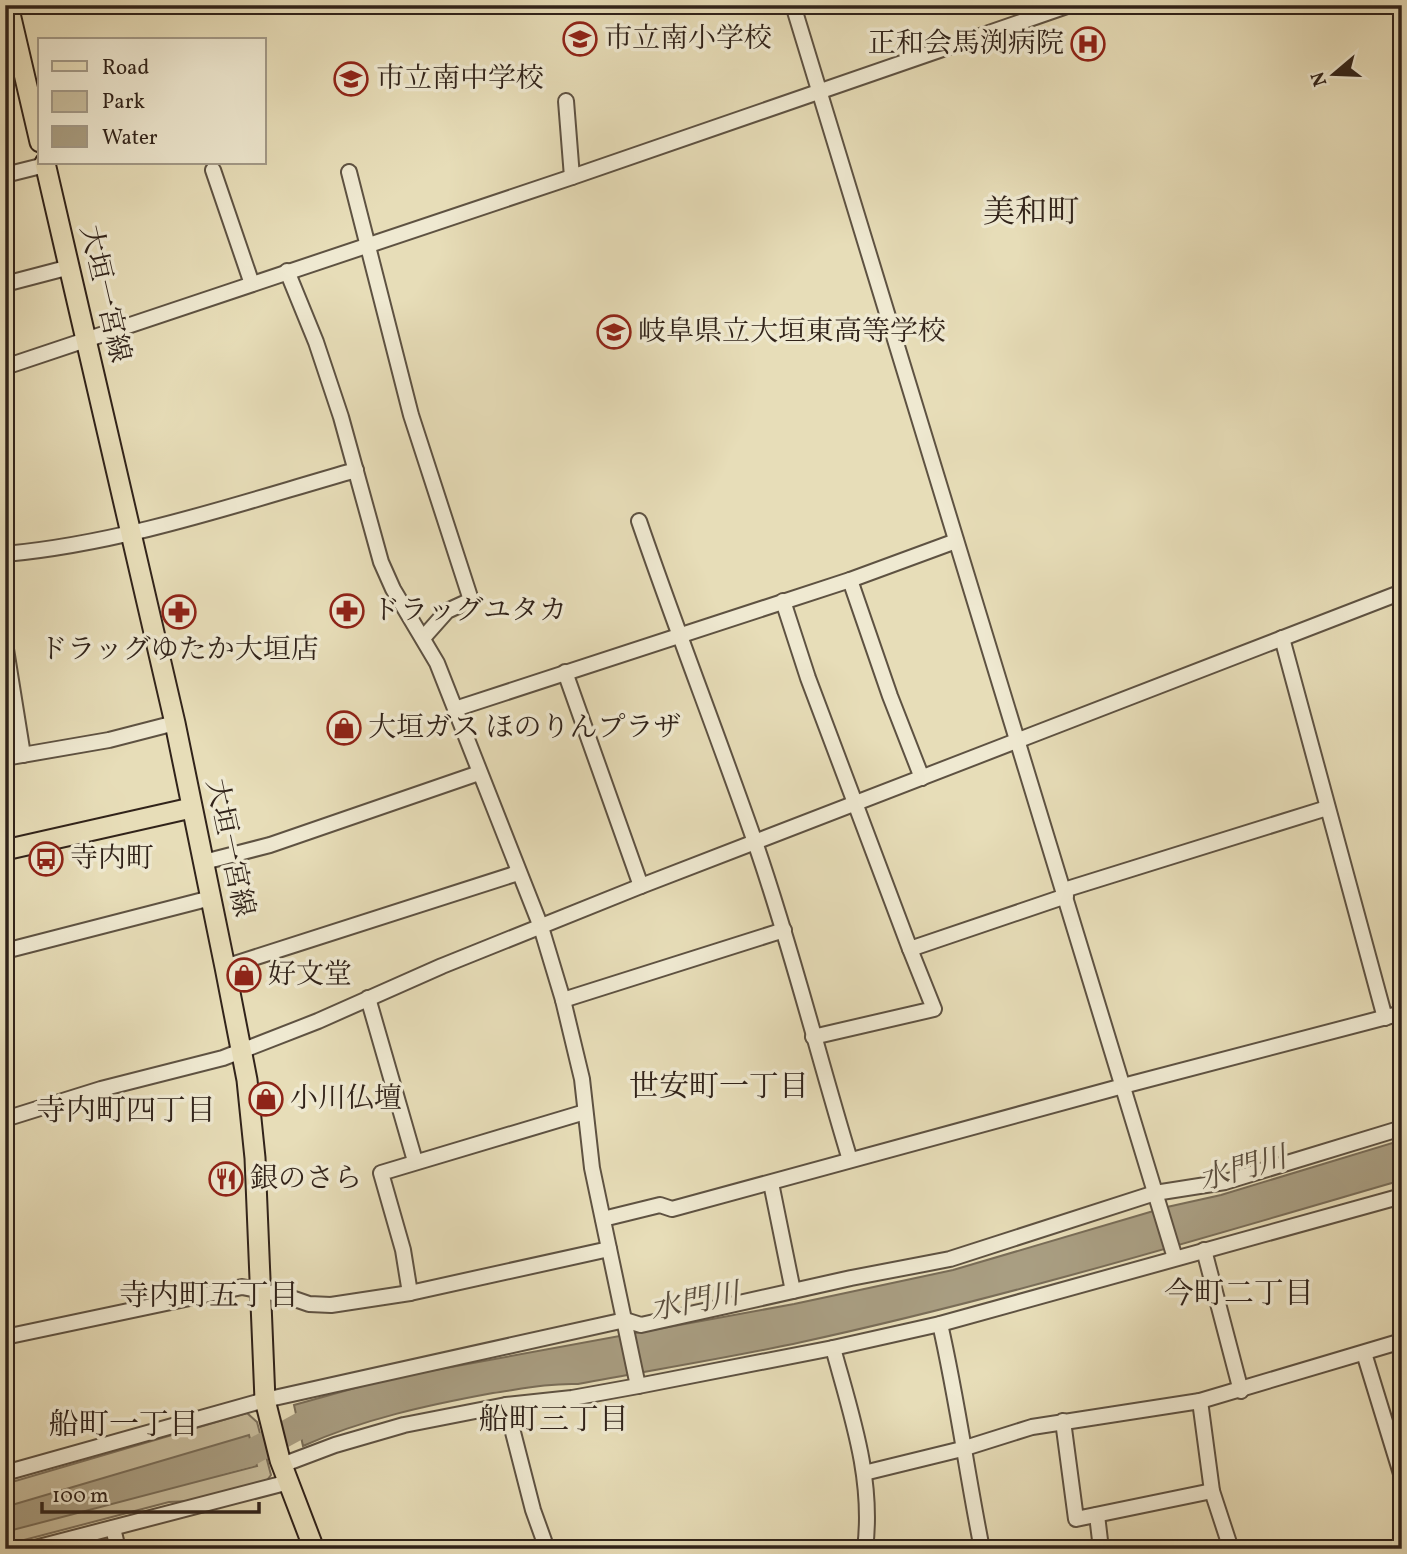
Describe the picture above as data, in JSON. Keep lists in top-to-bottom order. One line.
{"streets":{"main road":["大垣一宮線"]},"districts":["美和町","世安町一丁目","寺内町四丁目","今町二丁目","寺内町五丁目","船町三丁目","船町一丁目"],"water":["水門川"],"places":{"school or university":["市立南小学校","市立南中学校","岐阜県立大垣東高等学校"],"hospital":["正和会馬渕病院"],"pharmacy":["ドラッグユタカ","ドラッグゆたか大垣店"],"shop":["大垣ガス ほのりんプラザ","好文堂","小川仏壇"],"bus stop":["寺内町"],"restaurant":["銀のさら"]},"legend":["Road","Park","Water"],"scale_bar":"100 m","north":"left"}
